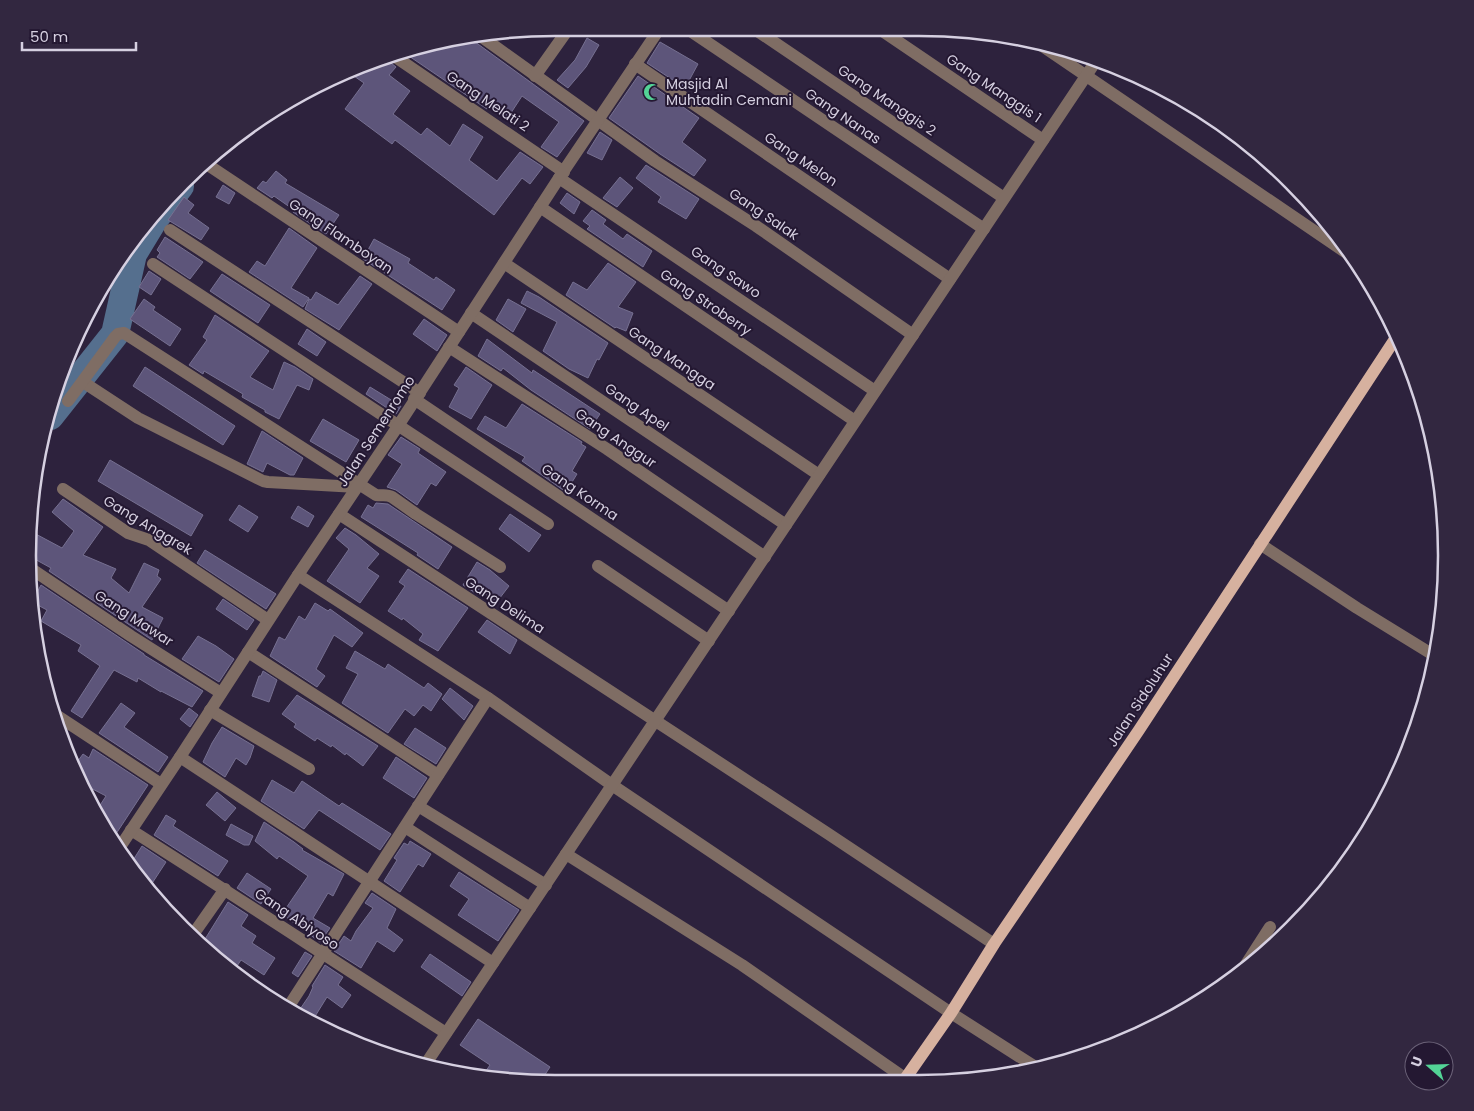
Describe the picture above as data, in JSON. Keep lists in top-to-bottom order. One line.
{"streets":{"main road":["Jalan Sidoluhur"],"street":["Gang Manggis 1","Gang Manggis 2","Gang Melati 2","Gang Nanas","Gang Melon","Gang Salak","Gang Flamboyan","Gang Sawo","Gang Stroberry","Gang Mangga","Gang Apel","Jalan Semenromo","Gang Anggur","Gang Korma","Gang Anggrek","Gang Delima","Gang Mawar","Gang Abiyoso"]},"crossings":[["Gang Melati 2","Gang Sawo"],["Gang Melati 2","Jalan Semenromo"],["Gang Melon","Jalan Semenromo"],["Gang Salak","Jalan Semenromo"],["Gang Flamboyan","Jalan Semenromo"],["Gang Sawo","Jalan Semenromo"],["Gang Stroberry","Jalan Semenromo"],["Gang Mangga","Jalan Semenromo"],["Gang Apel","Jalan Semenromo"],["Jalan Semenromo","Gang Anggur"],["Jalan Semenromo","Gang Korma"],["Jalan Semenromo","Gang Anggrek"],["Jalan Semenromo","Gang Delima"],["Jalan Semenromo","Gang Mawar"],["Jalan Semenromo","Gang Abiyoso"],["Gang Delima","Jalan Sidoluhur"]],"places":{"mosque":["Masjid Al Muhtadin Cemani"]},"scale_bar":"50 m","north":"left"}
